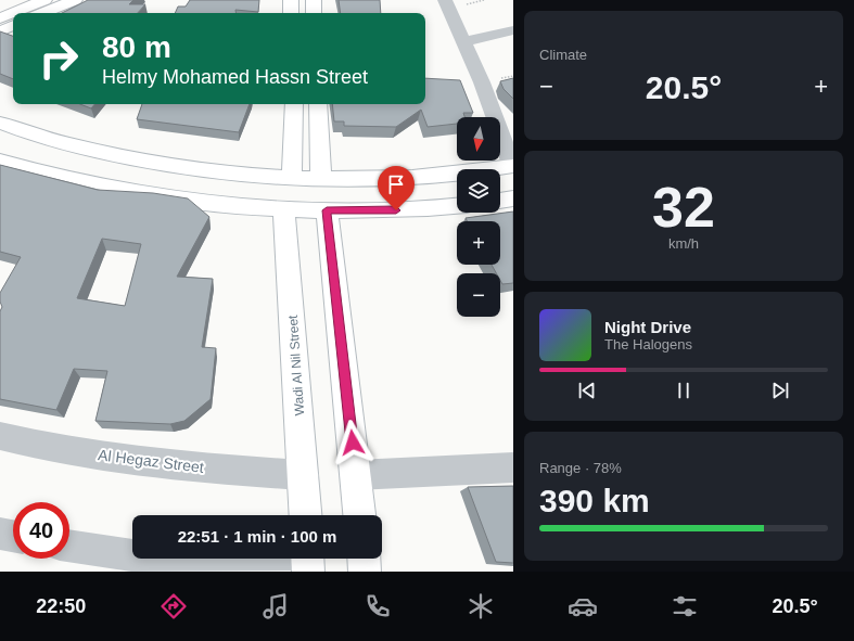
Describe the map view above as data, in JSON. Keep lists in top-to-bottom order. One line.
{"streets":{"street":["Wadi Al Nil Street","Al Hegaz Street"]},"crossings":[["Wadi Al Nil Street","Al Hegaz Street"]],"north":"bottom","page":{"tile":["Climate",["32","km/h"],["Range · 78%","390 km"]],"turn":["80 m","Helmy Mohamed Hassn Street"],"heat":["−","20.5°","+"],"map_buttons":["+","−"],"song":["Night Drive","The Halogens"],"limit":"40","trip":"22:51 · 1 min · 100 m","tabs":["22:50","20.5°"]}}
